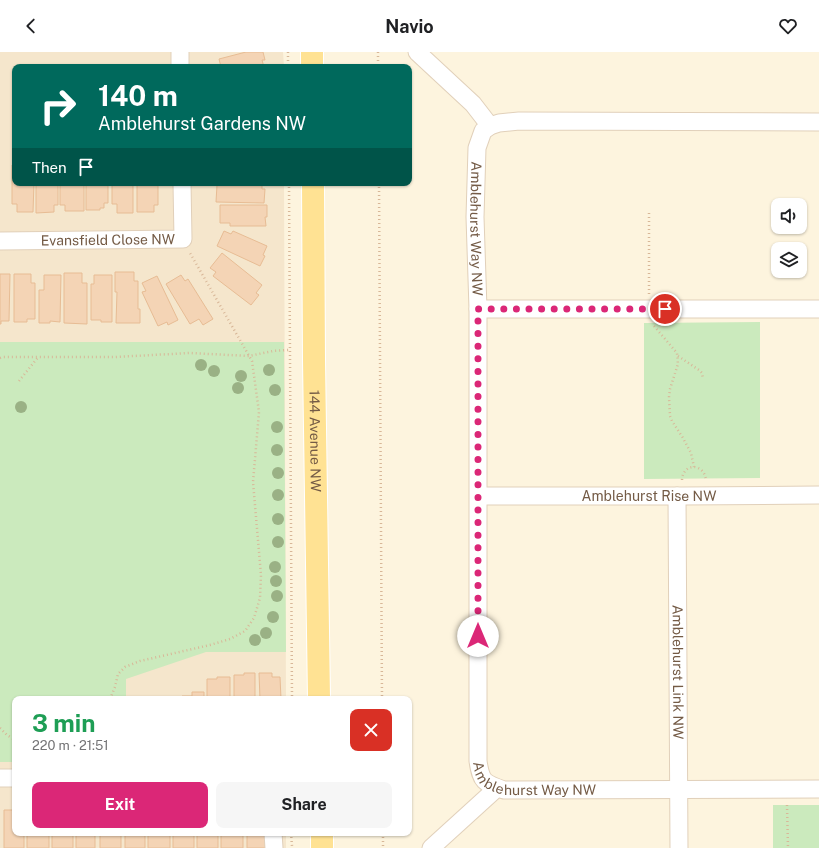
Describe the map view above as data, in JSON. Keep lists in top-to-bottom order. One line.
{"streets":{"main road":["144 Avenue NW"],"street":["Amblehurst Way NW","Evansfield Close NW","Amblehurst Rise NW","Amblehurst Link NW"]},"crossings":[["Amblehurst Way NW","Amblehurst Rise NW"],["Amblehurst Way NW","Amblehurst Link NW"],["Amblehurst Rise NW","Amblehurst Link NW"]],"page":{"header":"Navio","turn":["140 m","Amblehurst Gardens NW"],"then":"Then","heading":["3 min","220 m · 21:51"],"buttons":["Exit","Share"]}}
